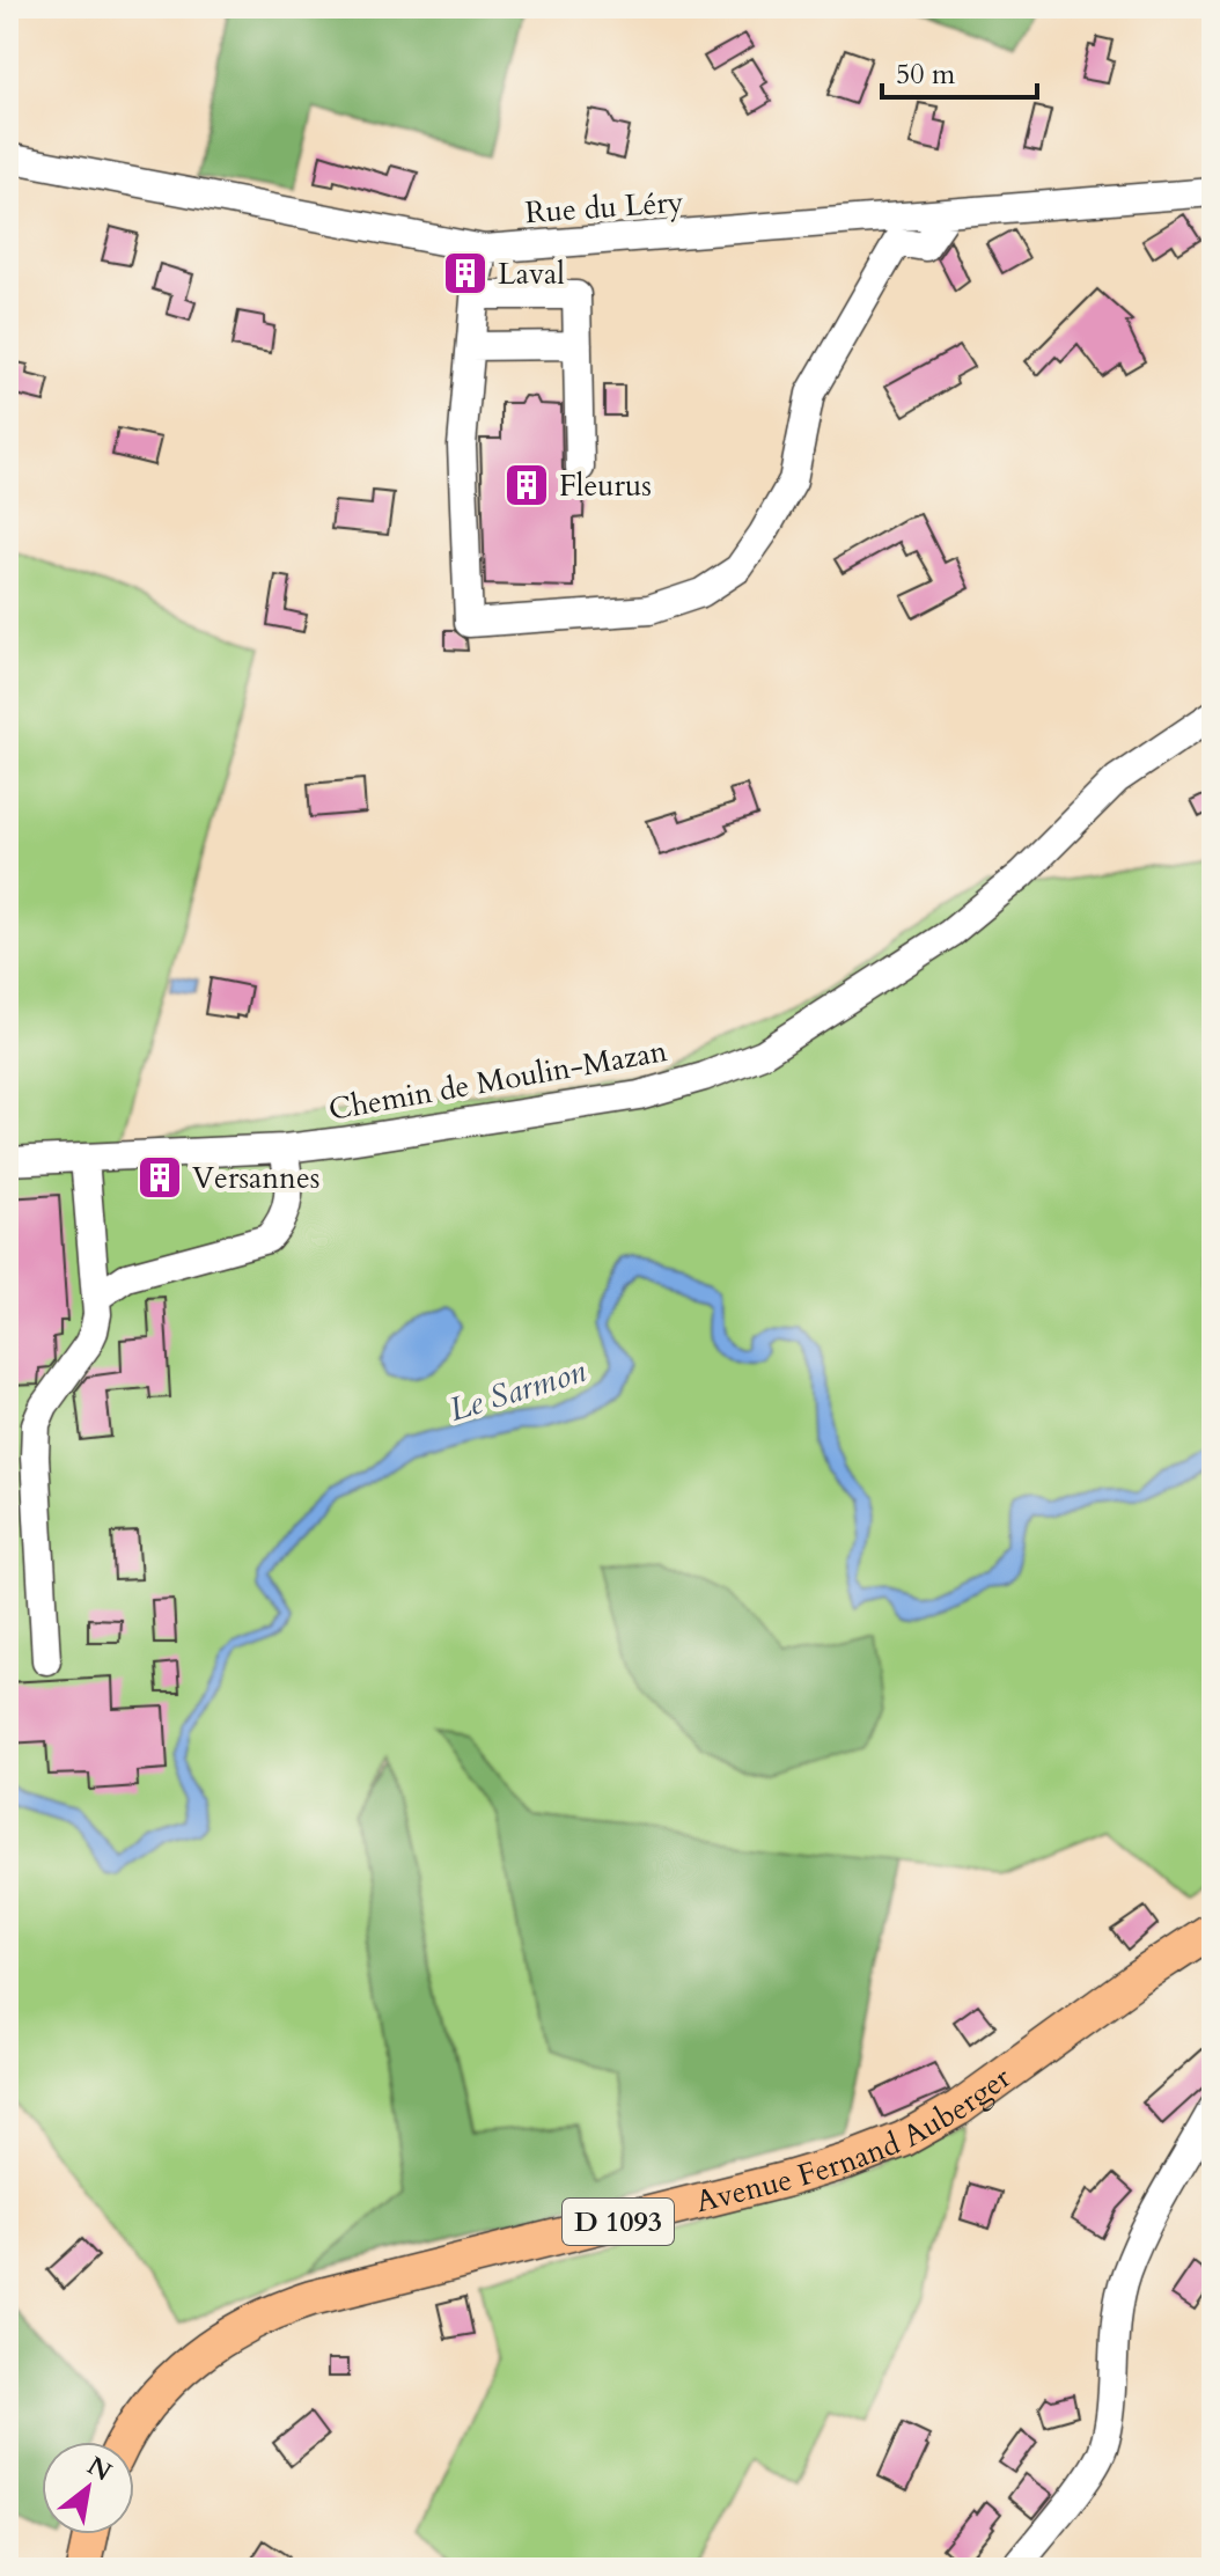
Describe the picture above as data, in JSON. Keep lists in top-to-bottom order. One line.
{"streets":{"main road":["Avenue Fernand Auberger","D 1093"],"street":["Rue du Léry","Chemin de Moulin-Mazan"]},"water":["Le Sarmon"],"places":{"building":["Laval","Fleurus","Versannes"]},"scale_bar":"50 m","north":"top right"}
